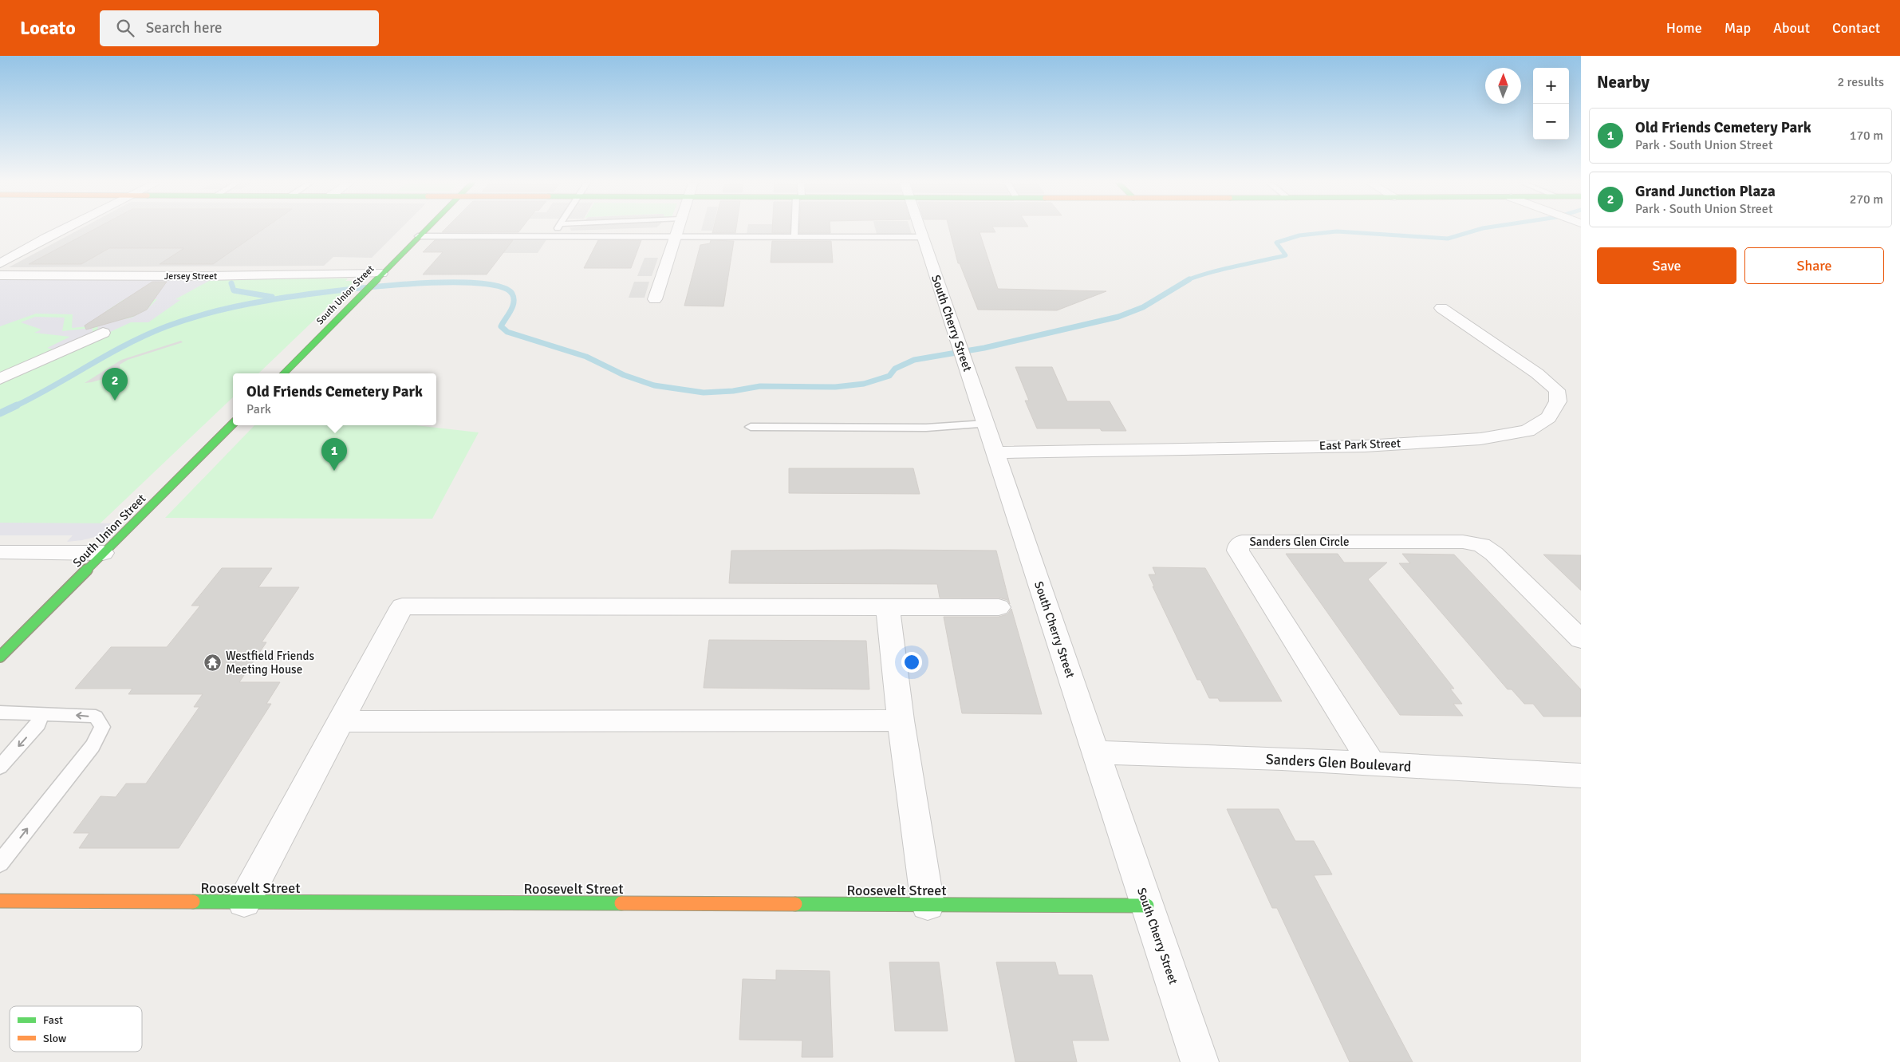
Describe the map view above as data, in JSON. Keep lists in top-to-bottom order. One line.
{"streets":{"main road":["South Union Street","Roosevelt Street"],"street":["Jersey Street","South Cherry Street","East Park Street","Sanders Glen Circle","Sanders Glen Boulevard"]},"crossings":[["Jersey Street","South Union Street"],["South Cherry Street","East Park Street"],["South Cherry Street","Sanders Glen Boulevard"],["South Cherry Street","Roosevelt Street"],["Sanders Glen Circle","Sanders Glen Boulevard"]],"places":{"temple":["Westfield Friends Meeting House"]},"legend":["Fast","Slow"],"north":"top","page":{"header":"Locato","search":"Search here","nav":["Home","Map","About","Contact"],"heading":["Nearby","2 results"],"map_buttons":["+","−"],"list":[{"mark":"1","name":"Old Friends Cemetery Park","note":"Park · South Union Street","value":"170 m"},{"mark":"2","name":"Grand Junction Plaza","note":"Park · South Union Street","value":"270 m"}],"buttons":["Save","Share"],"pins":["2","1"],"popup":["Old Friends Cemetery Park","Park"]}}
